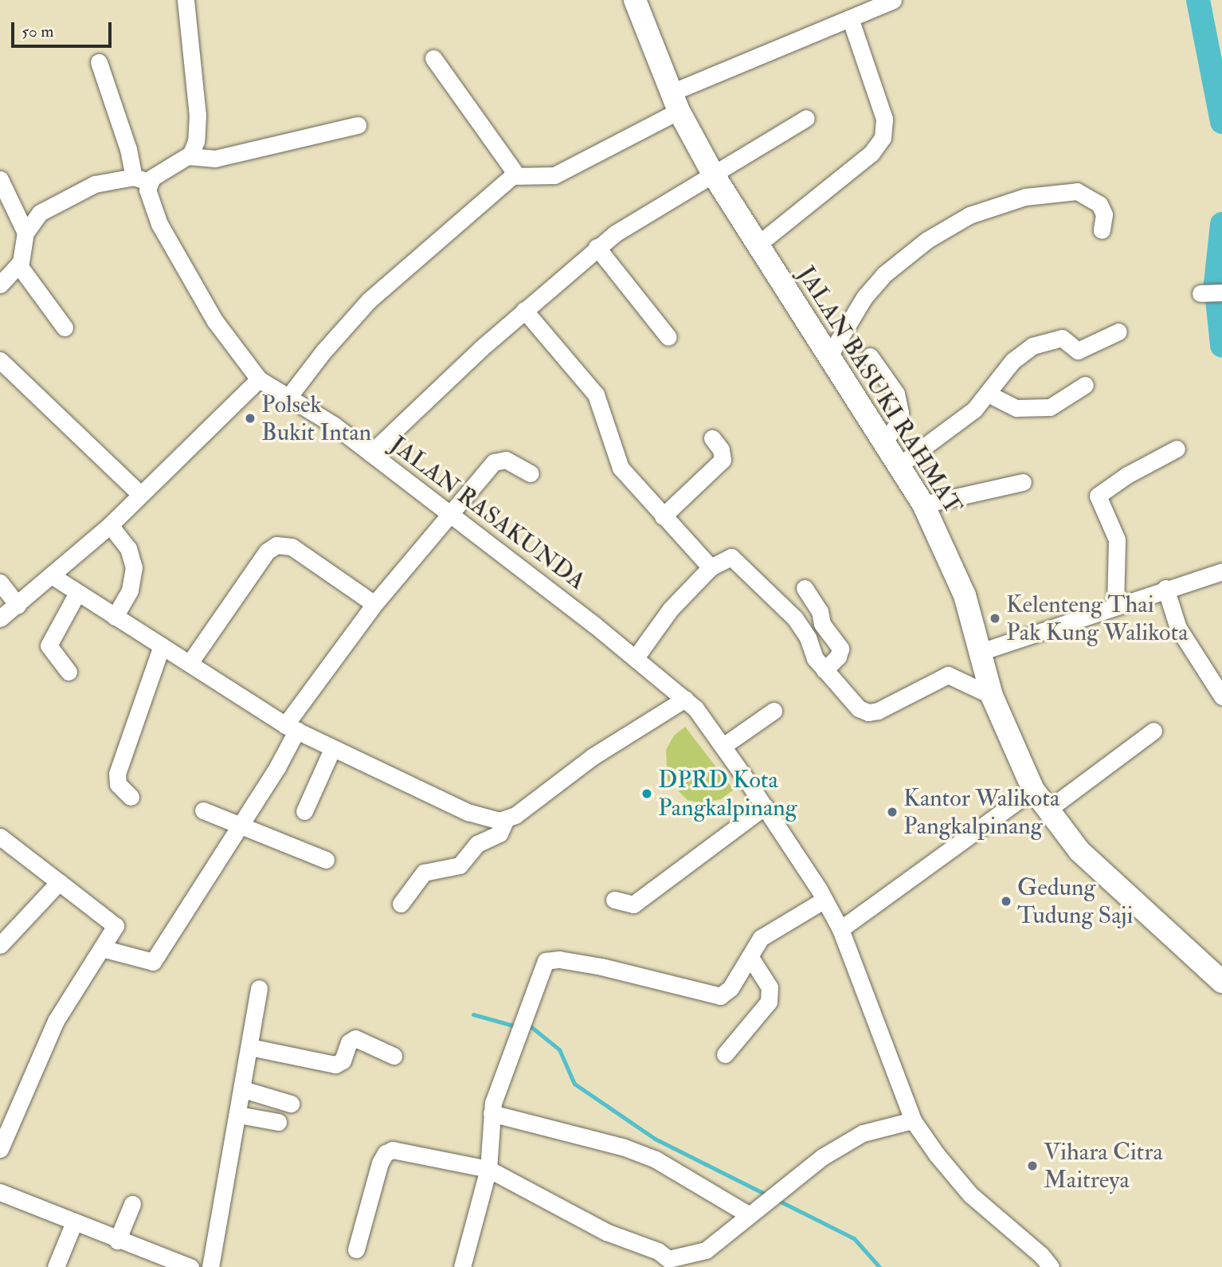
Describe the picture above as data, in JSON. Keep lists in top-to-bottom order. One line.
{"streets":{"street":["JALAN BASUKI RAHMAT","JALAN RASAKUNDA"]},"places":["Polsek Bukit Intan","Kelenteng Thai Pak Kung Walikota","DPRD Kota Pangkalpinang","Kantor Walikota Pangkalpinang","Gedung Tudung Saji","Vihara Citra Maitreya"],"scale_bar":"50 m"}
